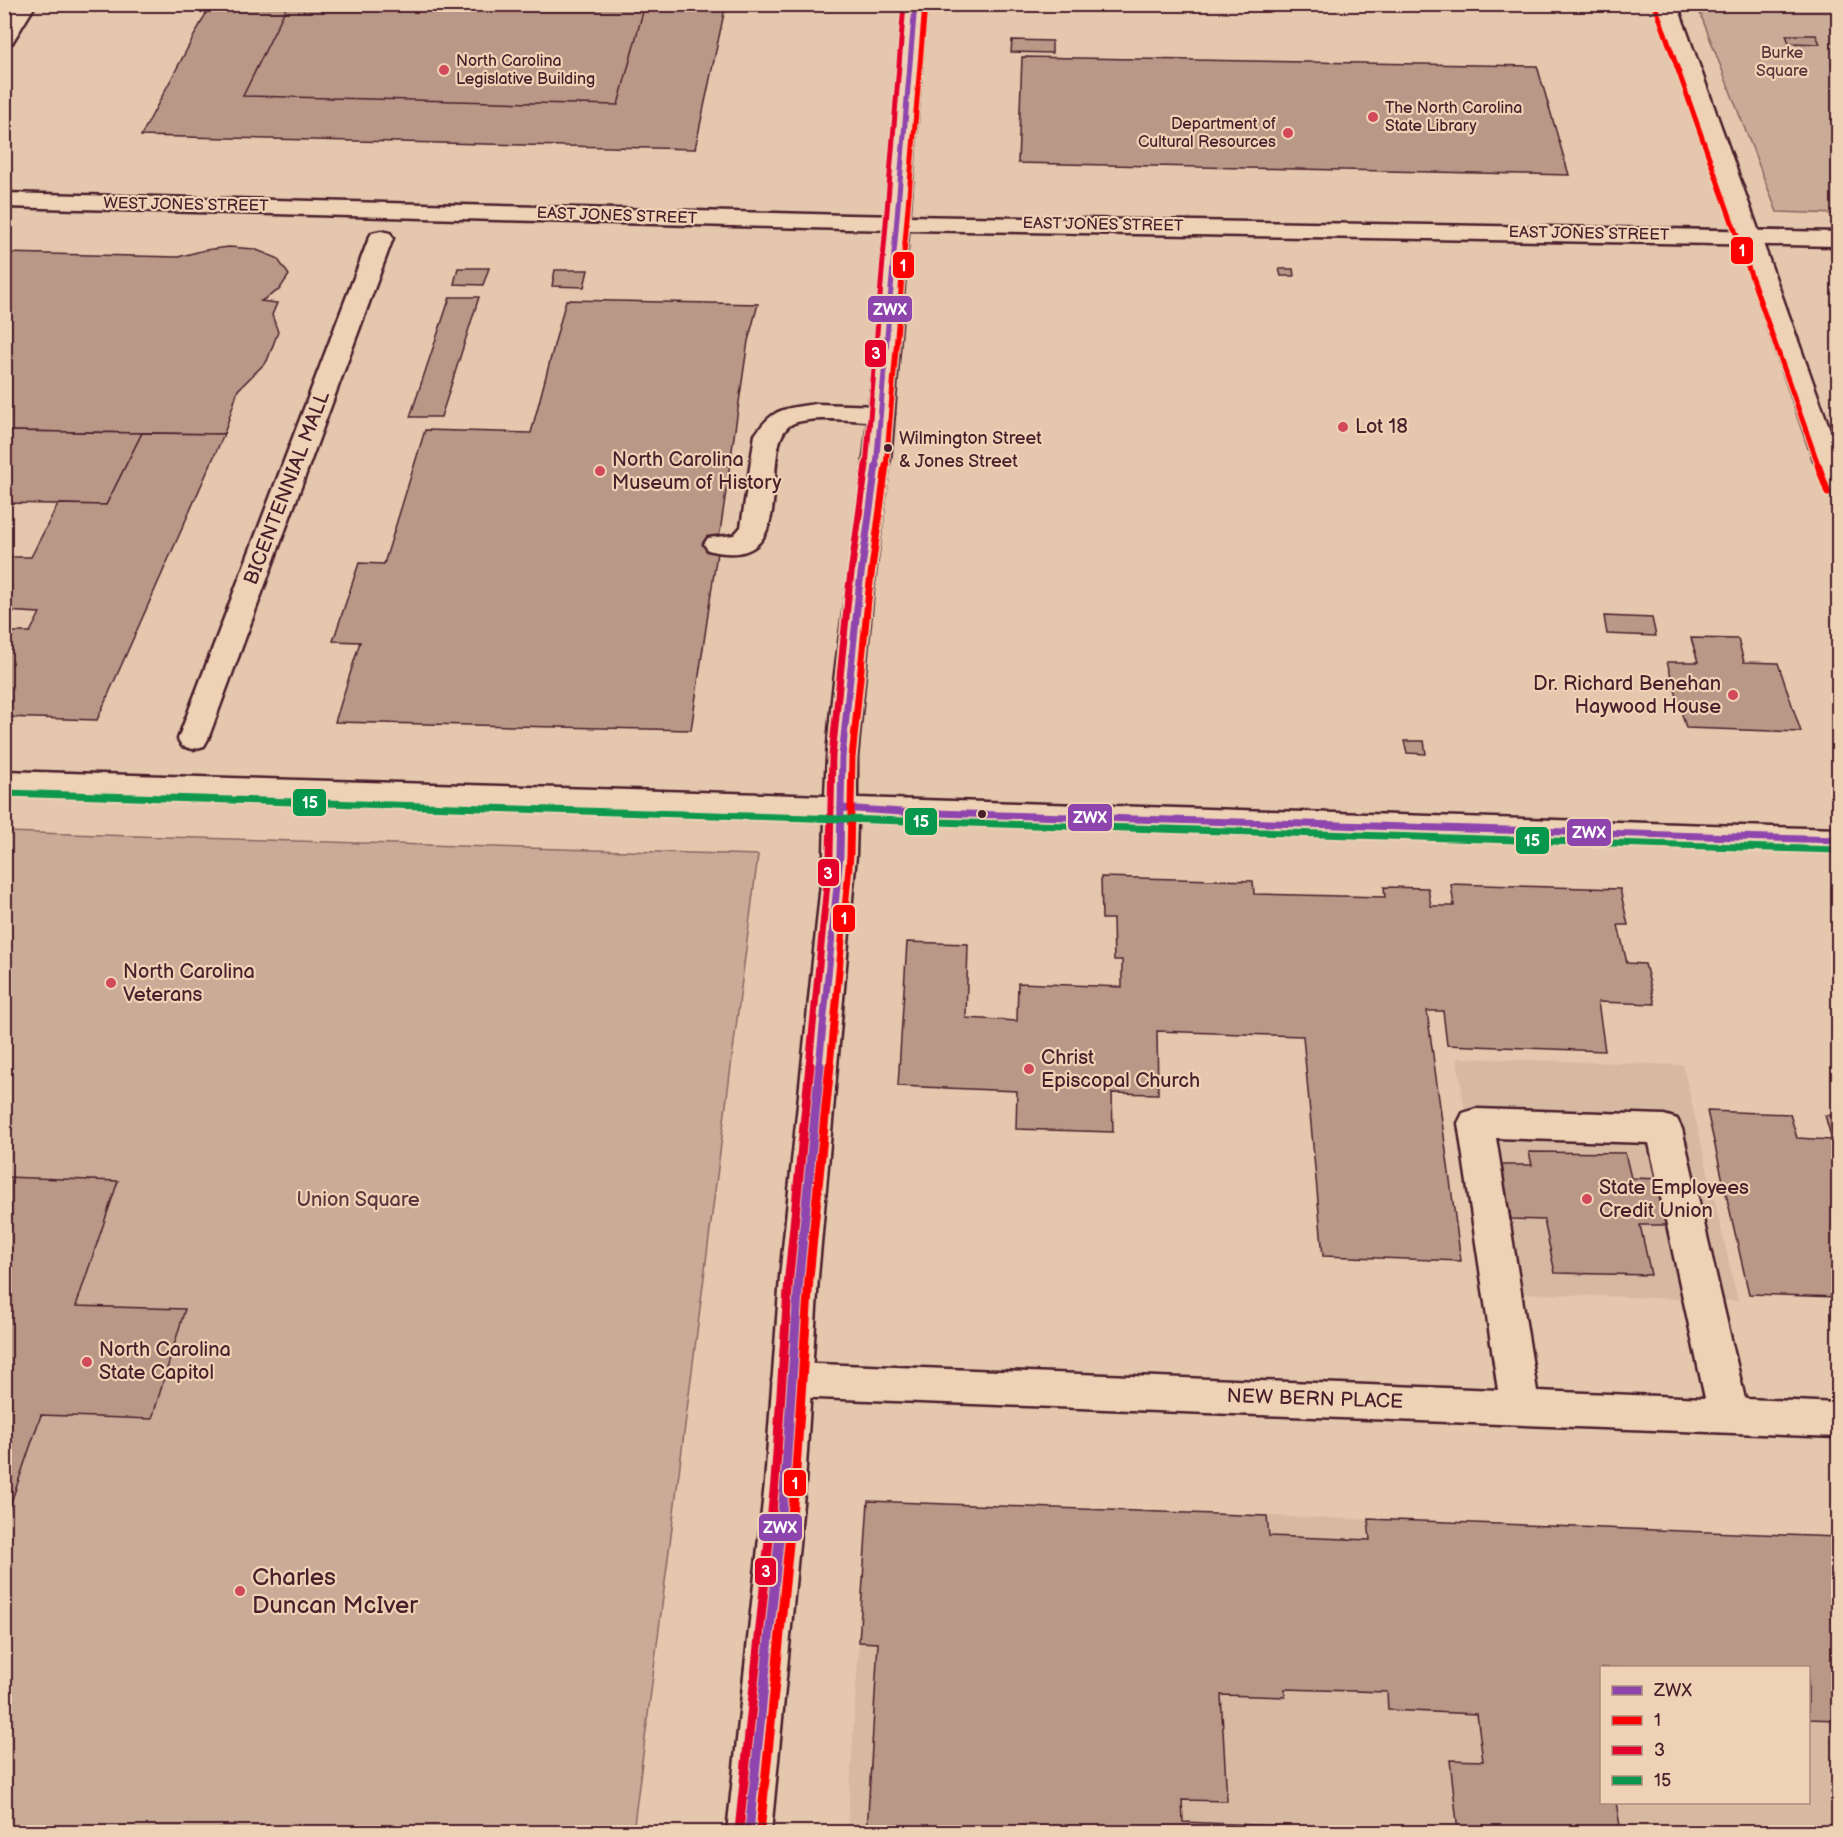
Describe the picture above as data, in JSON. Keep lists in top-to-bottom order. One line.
{"streets":{"main road":["WEST JONES STREET","EAST JONES STREET","BICENTENNIAL MALL","NEW BERN PLACE"]},"crossings":[["WEST JONES STREET","EAST JONES STREET"]],"parks":["Burke Square","Union Square"],"places":["North Carolina Legislative Building","The North Carolina State Library","Department of Cultural Resources","Lot 18","Wilmington Street & Jones Street","North Carolina Museum of History","Dr. Richard Benehan Haywood House","North Carolina Veterans","Christ Episcopal Church","State Employees Credit Union","North Carolina State Capitol","Charles Duncan McIver"],"lines":["transit line ZWX","transit line 3","transit line 1","transit line 15"],"legend":["ZWX","1","3","15"]}
